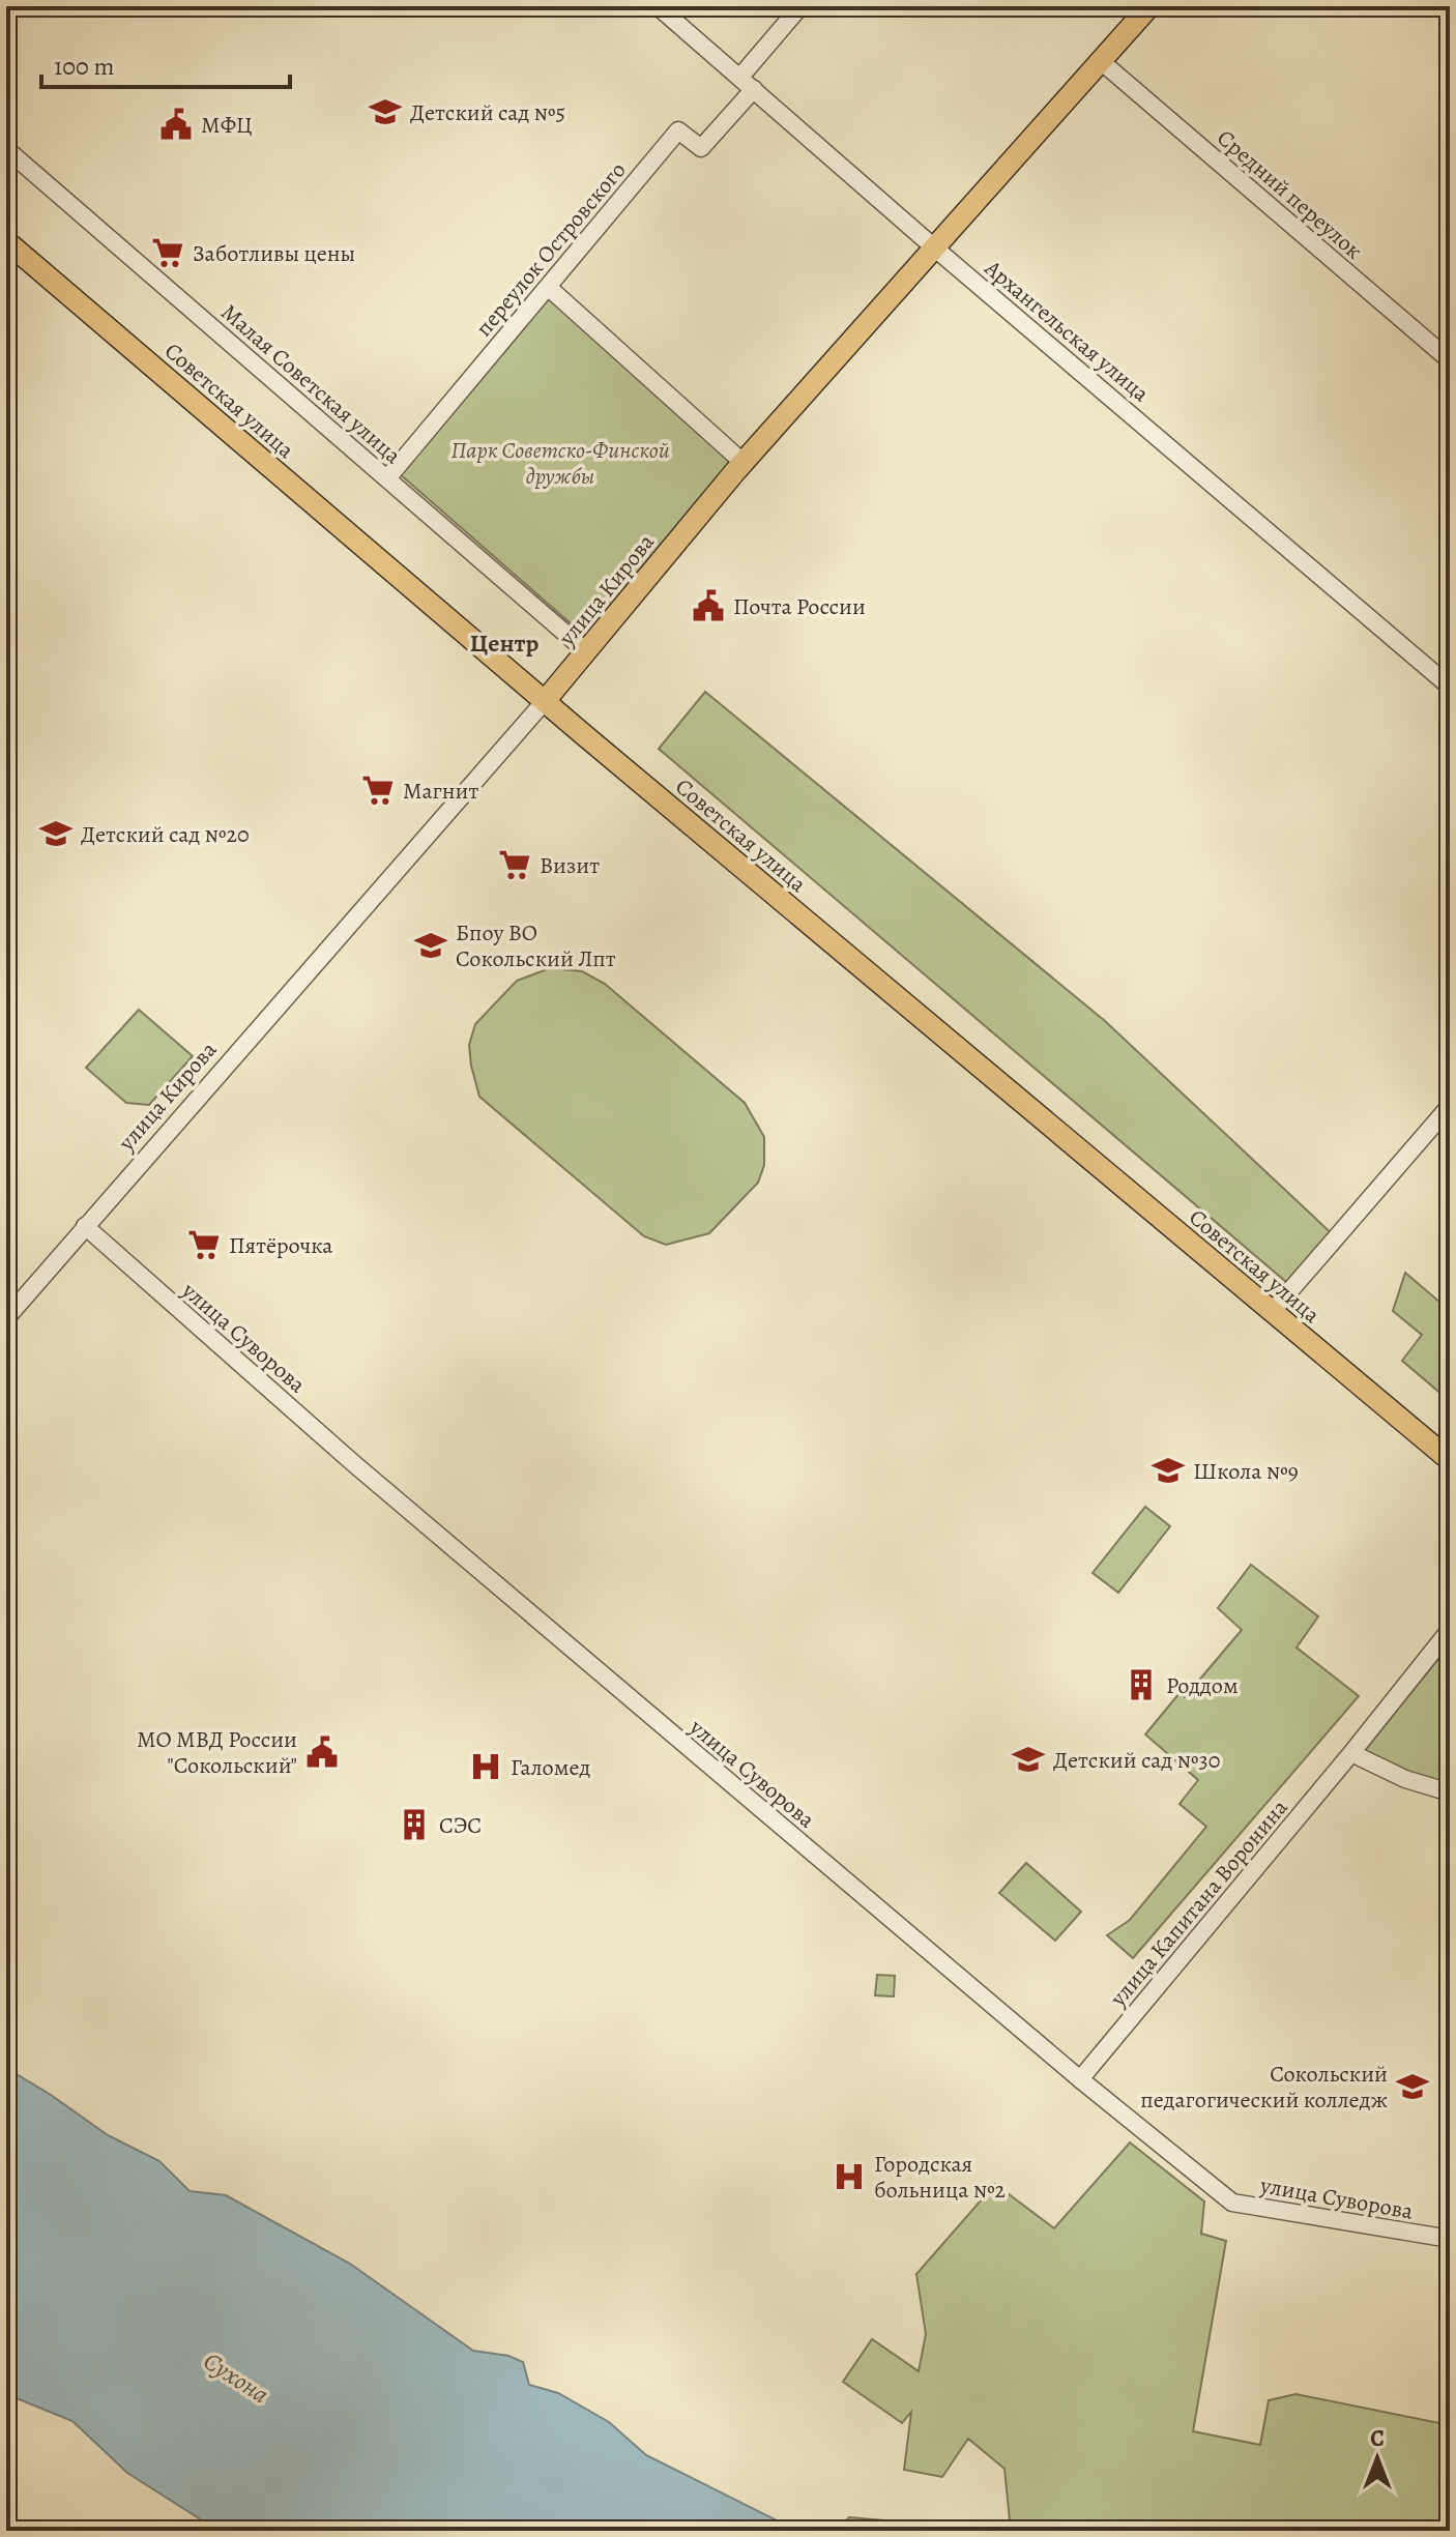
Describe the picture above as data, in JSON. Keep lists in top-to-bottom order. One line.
{"streets":{"main road":["Советская улица","улица Кирова"],"street":["Средний переулок","переулок Островского","Архангельская улица","Малая Советская улица","улица Суворова","улица Капитана Воронина"]},"crossings":[["Средний переулок","улица Кирова"],["переулок Островского","Архангельская улица"],["переулок Островского","Малая Советская улица"],["Архангельская улица","улица Кирова"],["Малая Советская улица","улица Кирова"],["Советская улица","улица Кирова"],["улица Кирова","улица Суворова"],["улица Суворова","улица Капитана Воронина"]],"districts":["Центр"],"water":["Сухона"],"parks":["Парк Советско-Финской дружбы"],"places":{"school or university":["Детский сад №5","Детский сад №20","Бпоу ВО Сокольский Лпт","Школа №9","Детский сад №30","Сокольский педагогический колледж"],"public building":["МФЦ","Почта России","МО МВД России \"Сокольский\""],"supermarket":["Заботливы цены","Магнит","Визит","Пятёрочка"],"building":["Роддом","СЭС"],"hospital":["Галомед","Городская больница №2"]},"scale_bar":"100 m","north":"top"}
